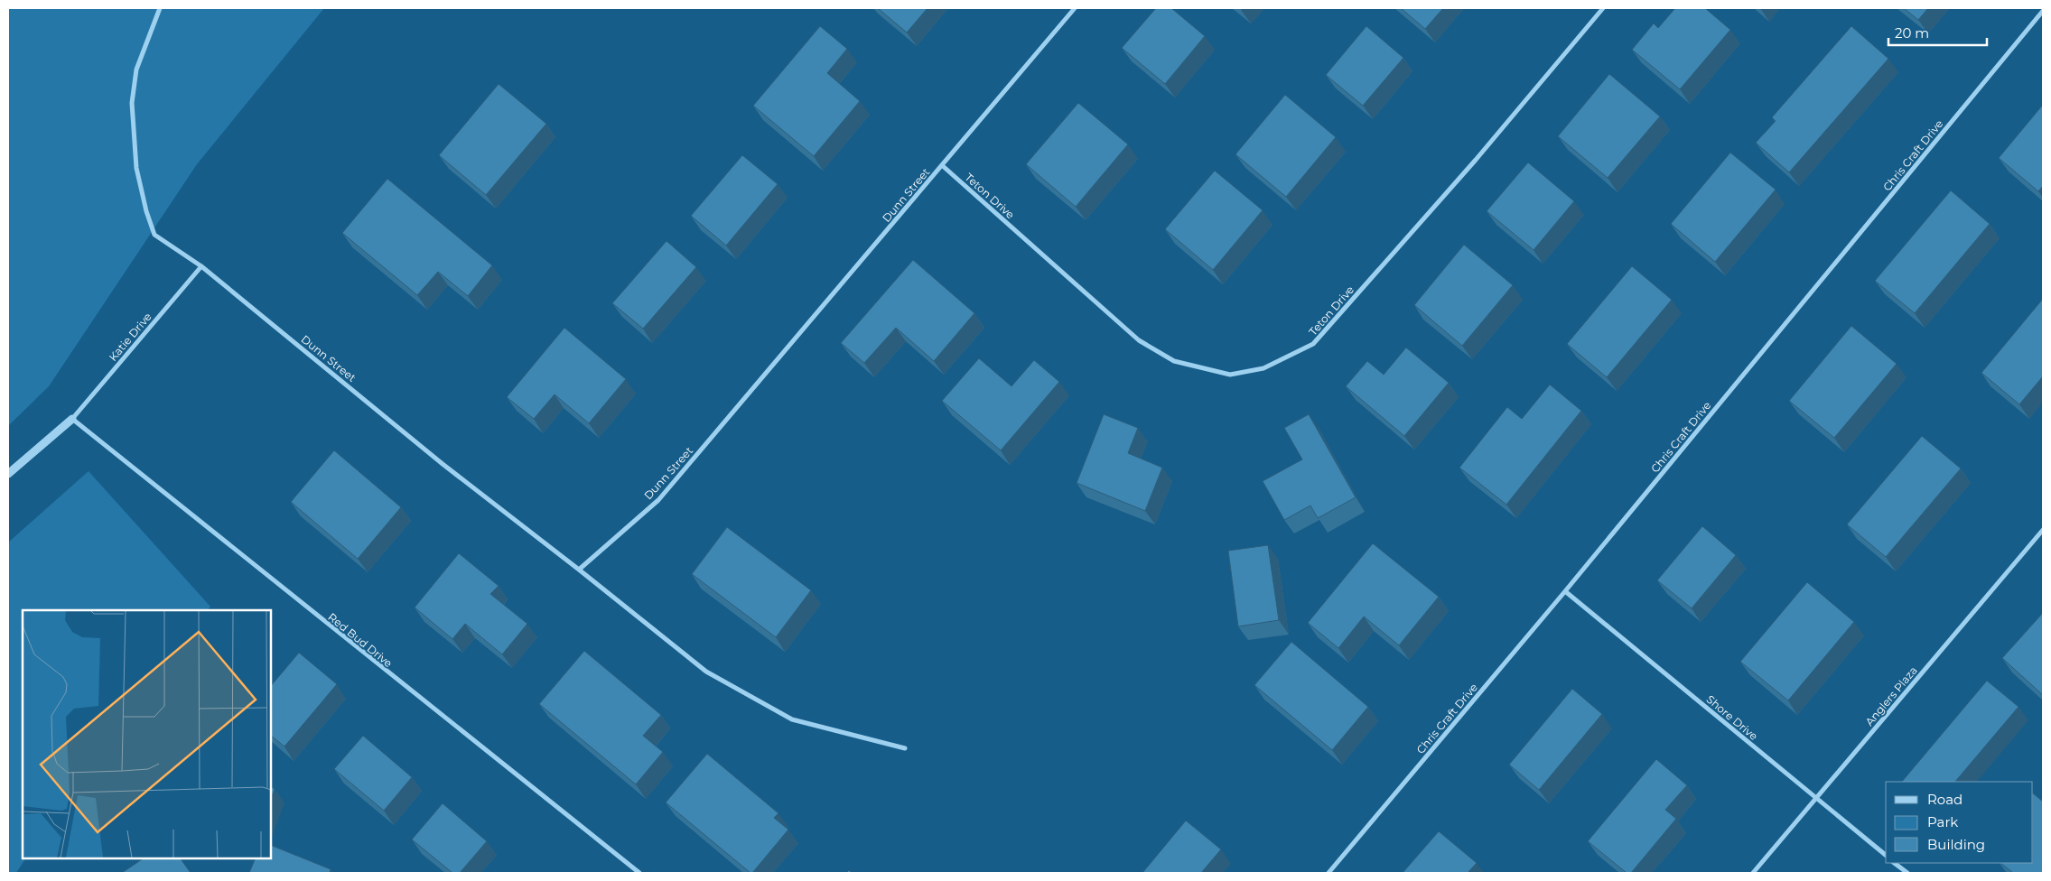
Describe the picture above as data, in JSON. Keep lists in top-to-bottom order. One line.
{"streets":{"street":["Chris Craft Drive","Dunn Street","Teton Drive","Katie Drive","Red Bud Drive","Anglers Plaza","Shore Drive"]},"crossings":[["Chris Craft Drive","Shore Drive"],["Dunn Street","Teton Drive"],["Dunn Street","Katie Drive"],["Katie Drive","Red Bud Drive"],["Anglers Plaza","Shore Drive"]],"legend":["Road","Park","Building"],"scale_bar":"20 m"}
